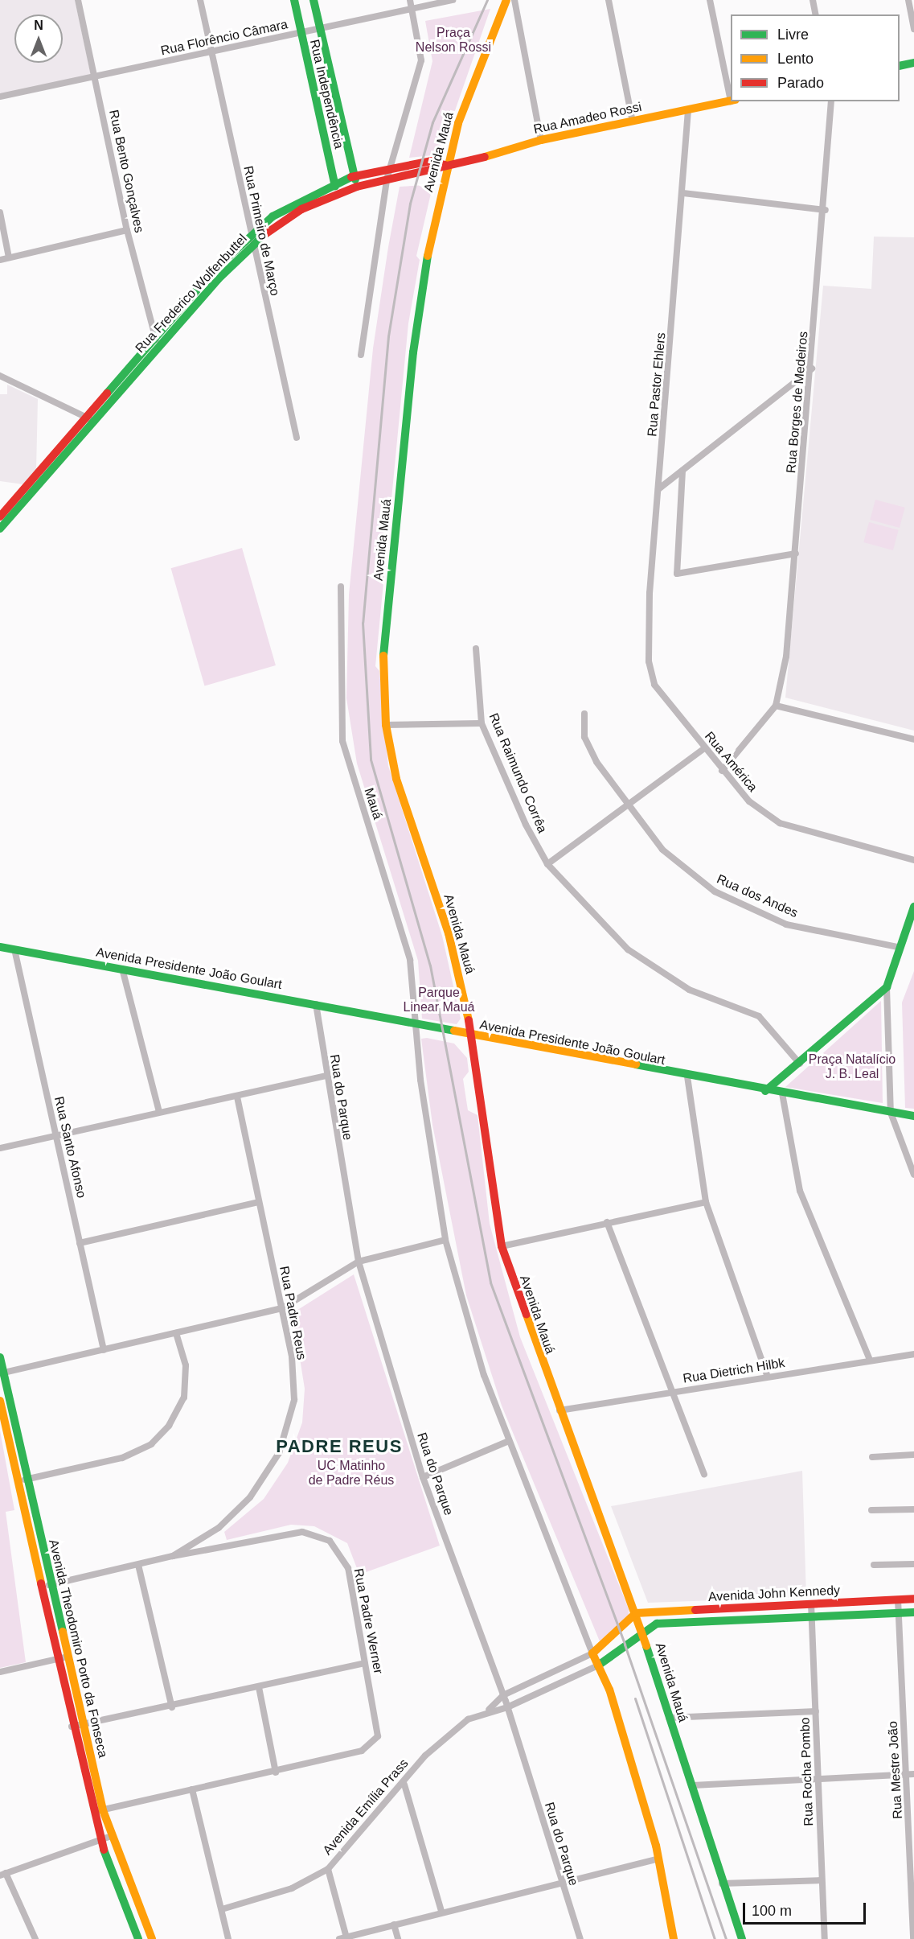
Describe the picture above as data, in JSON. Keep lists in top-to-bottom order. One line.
{"streets":{"main road":["Rua Independência","Rua Amadeo Rossi","Avenida Mauá","Rua Frederico Wolfenbuttel","Avenida Presidente João Goulart","Avenida John Kennedy","Avenida Theodomiro Porto da Fonseca","Avenida Emília Prass"],"street":["Rua Florêncio Câmara","Rua Bento Gonçalves","Rua Primeiro de Março","Rua Pastor Ehlers","Rua Borges de Medeiros","Rua América","Rua Raimundo Corrêa","Mauá","Rua dos Andes","Rua do Parque","Rua Santo Afonso","Rua Padre Reus","Rua Dietrich Hilbk","Rua Padre Werner","Rua Mestre João","Rua Rocha Pombo"]},"crossings":[["Rua Florêncio Câmara","Rua Independência"],["Rua Florêncio Câmara","Rua Bento Gonçalves"],["Rua Florêncio Câmara","Rua Primeiro de Março"],["Rua Independência","Rua Frederico Wolfenbuttel"],["Rua Amadeo Rossi","Avenida Mauá"],["Rua Amadeo Rossi","Rua Frederico Wolfenbuttel"],["Rua Amadeo Rossi","Rua Pastor Ehlers"],["Avenida Mauá","Rua Frederico Wolfenbuttel"],["Avenida Mauá","Avenida Presidente João Goulart"],["Avenida Mauá","Rua Dietrich Hilbk"],["Avenida Mauá","Avenida John Kennedy"],["Avenida Mauá","Avenida Emília Prass"],["Rua Bento Gonçalves","Rua Frederico Wolfenbuttel"],["Rua Primeiro de Março","Rua Frederico Wolfenbuttel"],["Rua Pastor Ehlers","Rua América"],["Mauá","Avenida Presidente João Goulart"],["Avenida Presidente João Goulart","Rua do Parque"],["Avenida Presidente João Goulart","Rua Santo Afonso"],["Rua do Parque","Avenida Emília Prass"],["Rua Padre Reus","Rua Padre Werner"],["Rua Padre Reus","Avenida Theodomiro Porto da Fonseca"],["Avenida John Kennedy","Rua Mestre João"],["Avenida John Kennedy","Rua Rocha Pombo"],["Avenida John Kennedy","Avenida Emília Prass"]],"districts":["PADRE REUS"],"parks":["Praça Nelson Rossi","Parque Linear Mauá","Praça Natalício J. B. Leal","UC Matinho de Padre Réus"],"legend":["Livre","Lento","Parado"],"scale_bar":"100 m","north":"top"}
